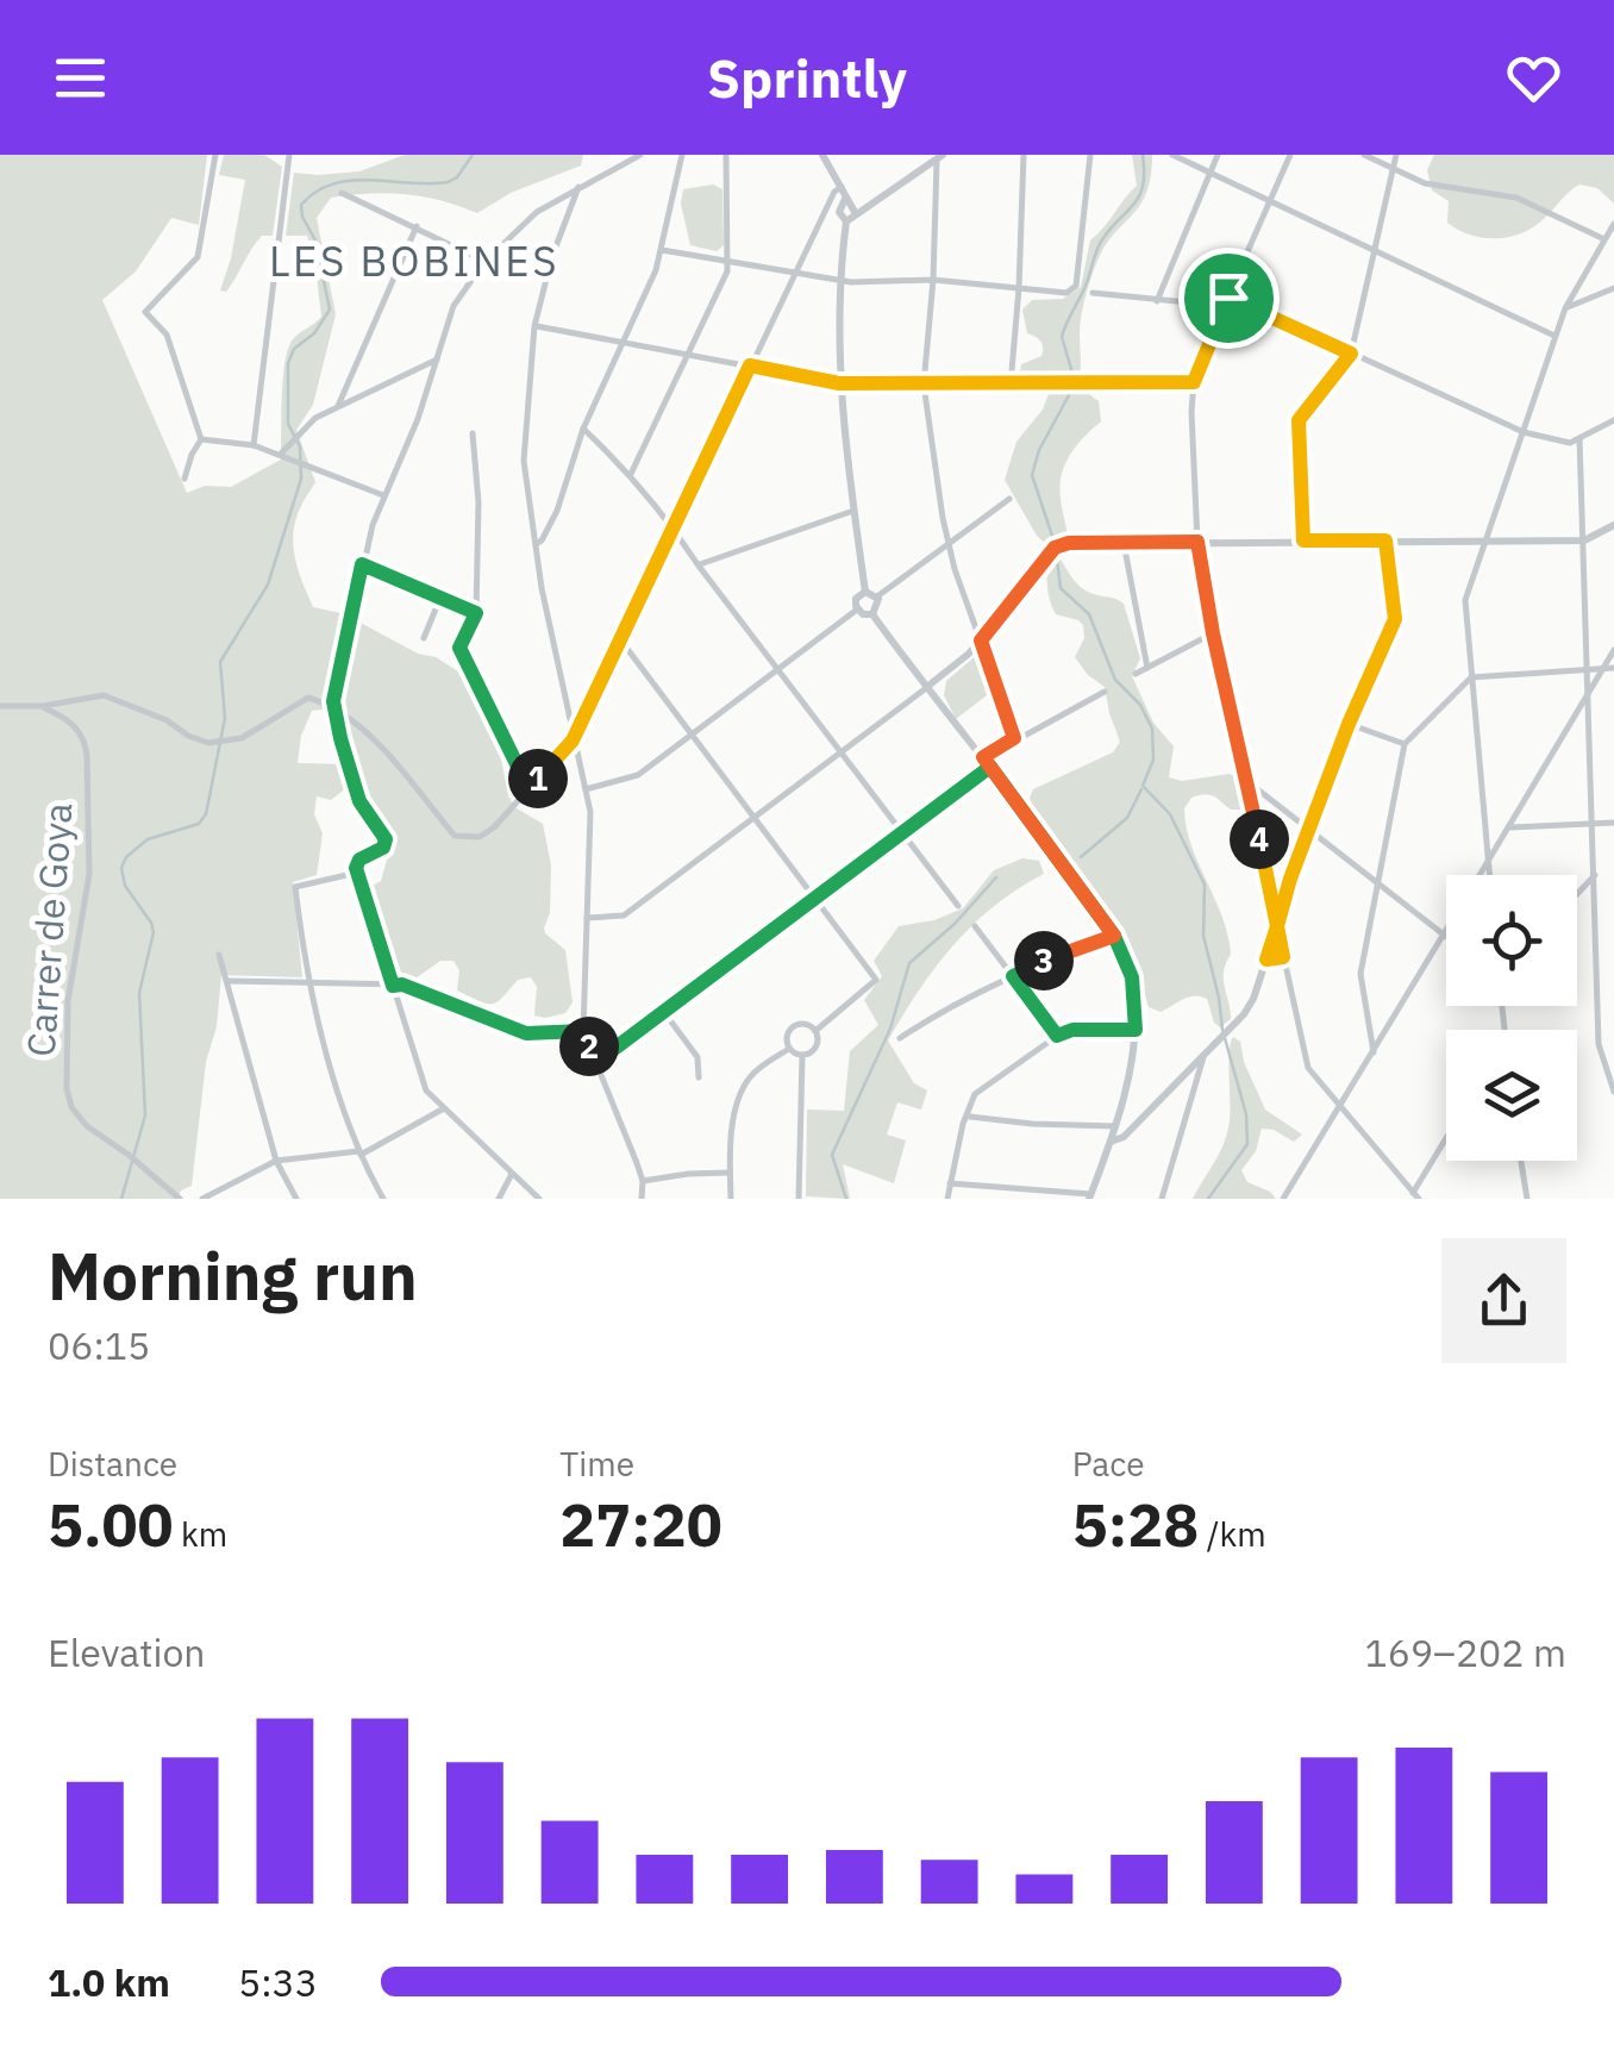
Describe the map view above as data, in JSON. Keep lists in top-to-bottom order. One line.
{"streets":{"street":["Carrer de Goya"]},"districts":["LES BOBINES"],"page":{"header":"Sprintly","pins":["1","4","3","2"],"heading":["Morning run","06:15"],"stats":[["Distance","5.00 km"],["Time","27:20"],["Pace","5:28 /km"]],"chart":["Elevation","169–202 m"],"list":[{"name":"1.0 km","note":"5:33"}]}}
